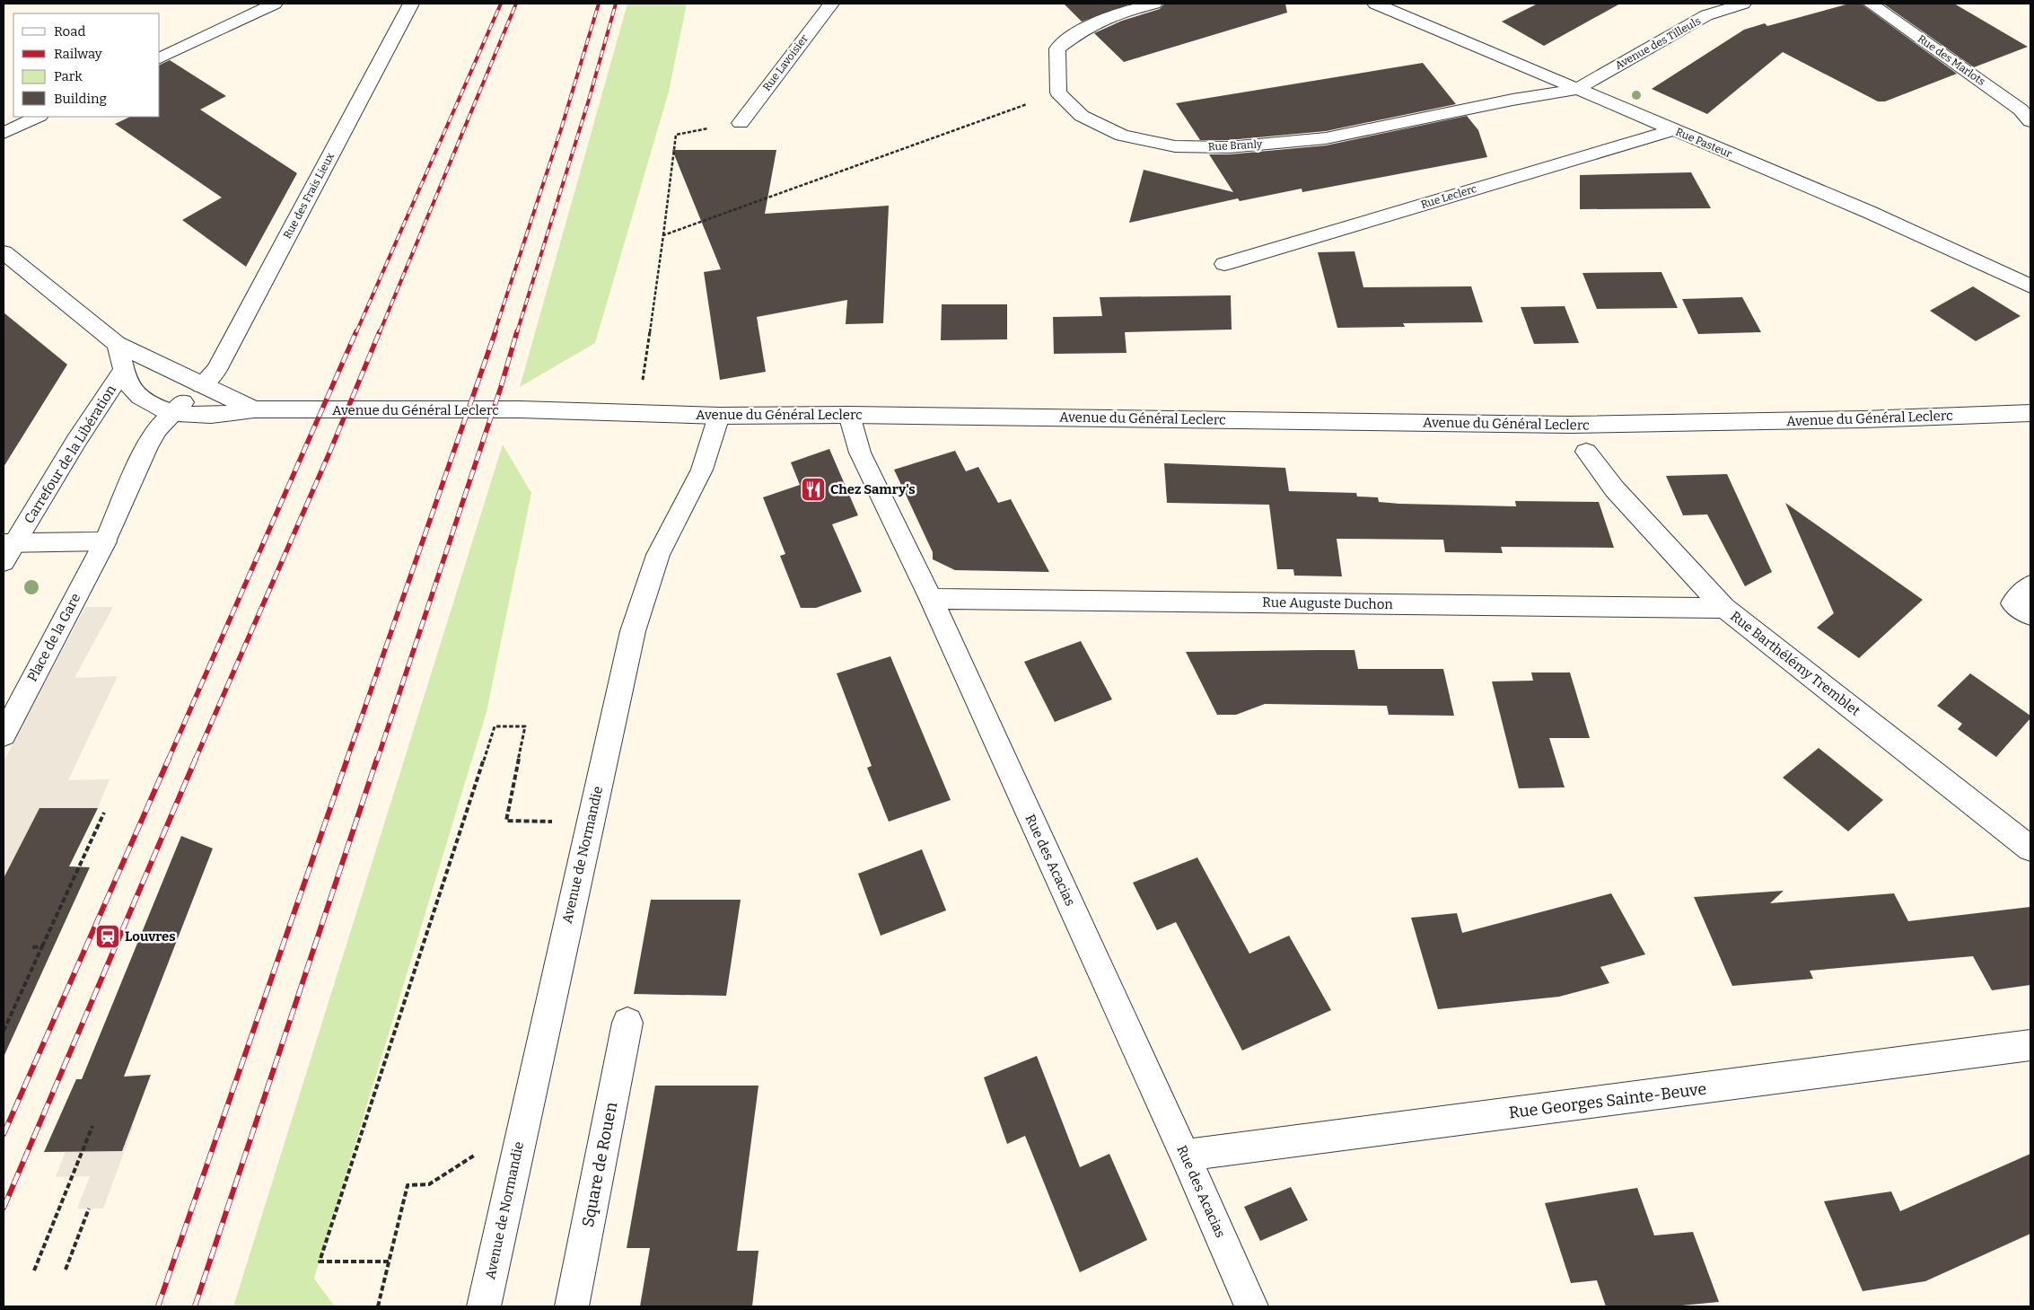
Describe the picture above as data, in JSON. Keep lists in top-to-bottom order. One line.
{"streets":{"street":["Avenue des Tilleuls","Rue des Marlots","Rue Lavoisier","Rue Pasteur","Rue Branly","Rue des Frais Lieux","Rue Leclerc","Avenue du Général Leclerc","Carrefour de la Libération","Rue Auguste Duchon","Place de la Gare","Rue Barthélémy Tremblet","Avenue de Normandie","Rue des Acacias","Rue Georges Sainte-Beuve","Square de Rouen"]},"crossings":[["Avenue des Tilleuls","Rue Pasteur"],["Avenue des Tilleuls","Rue Branly"],["Rue Pasteur","Rue Branly"],["Rue Pasteur","Rue Leclerc"],["Rue des Frais Lieux","Avenue du Général Leclerc"],["Rue des Frais Lieux","Place de la Gare"],["Avenue du Général Leclerc","Carrefour de la Libération"],["Avenue du Général Leclerc","Place de la Gare"],["Avenue du Général Leclerc","Avenue de Normandie"],["Avenue du Général Leclerc","Rue des Acacias"],["Rue Auguste Duchon","Rue Barthélémy Tremblet"],["Rue Auguste Duchon","Rue des Acacias"],["Rue des Acacias","Rue Georges Sainte-Beuve"]],"places":{"restaurant":["Chez Samry's"],"station":["Louvres"]},"legend":["Road","Railway","Park","Building"]}
